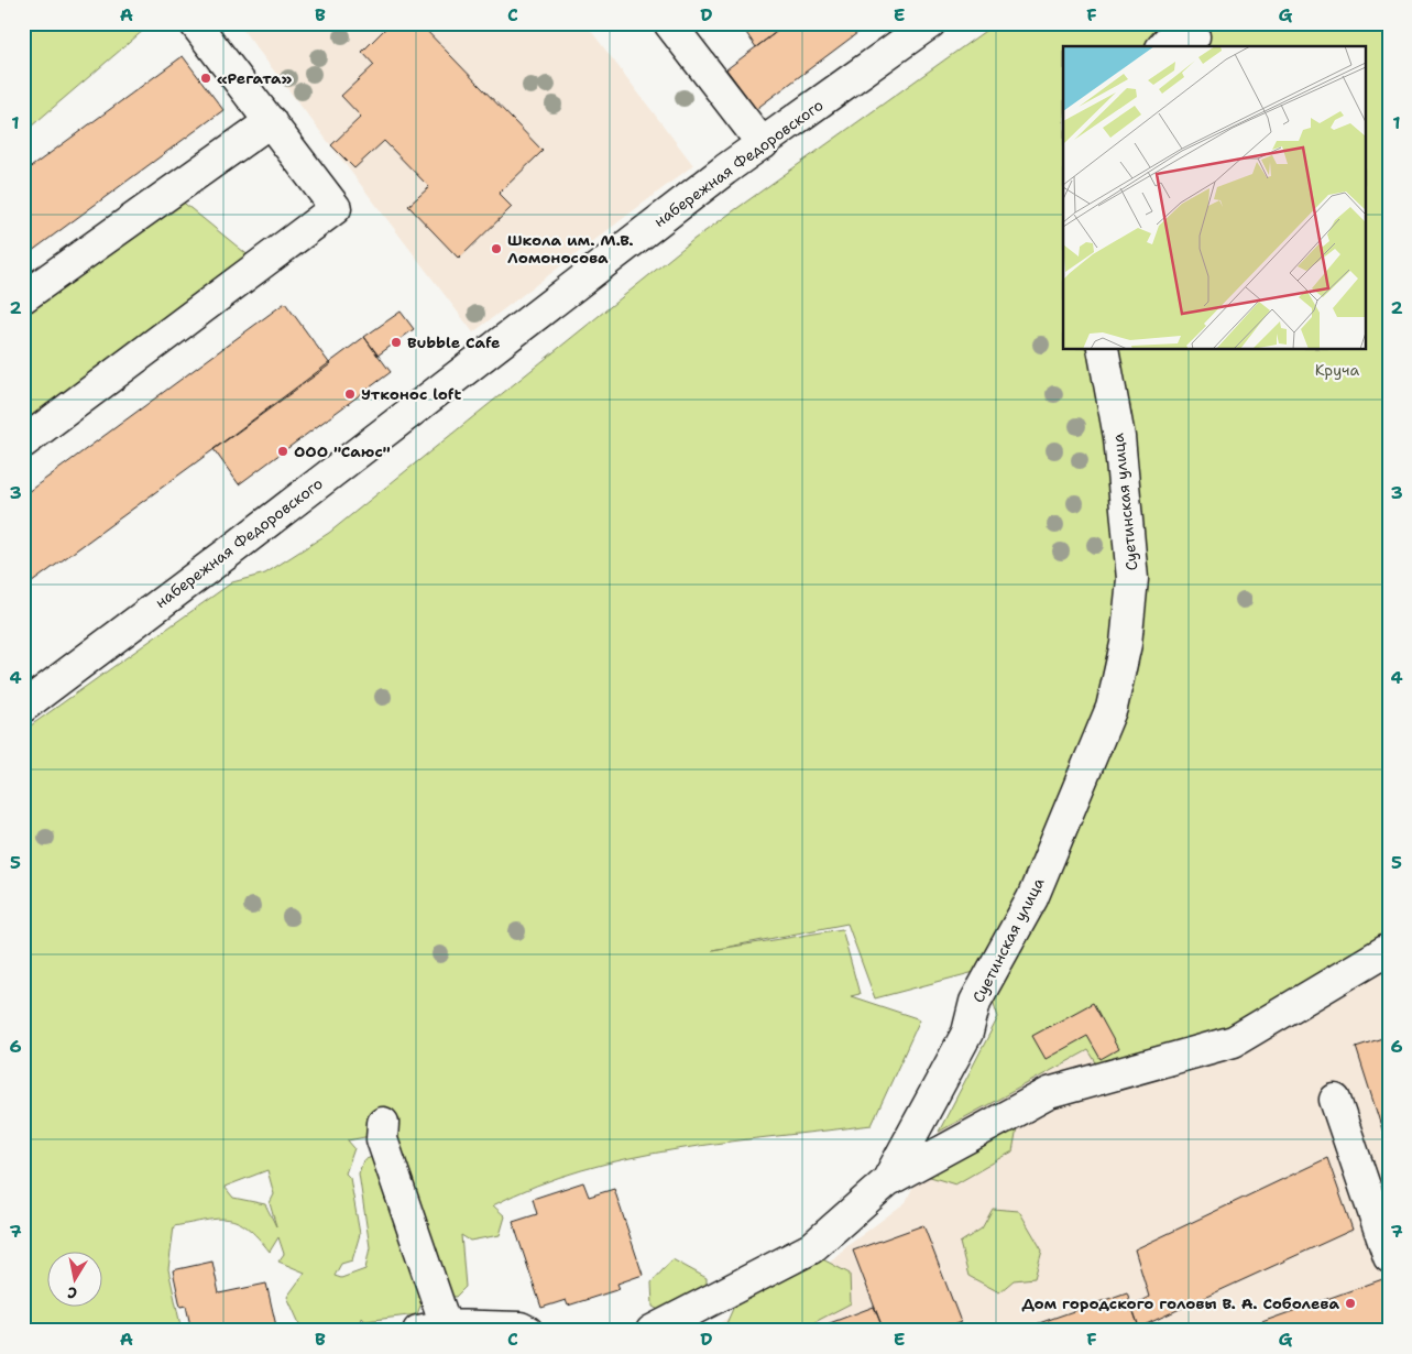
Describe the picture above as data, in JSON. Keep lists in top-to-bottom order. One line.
{"streets":{"street":["набережная Федоровского","Суетинская улица"]},"parks":["Круча"],"places":["«Регата»","Школа им. М.В. Ломоносова","Bubble Cafe","Утконос loft","ООО \"Саюс\"","Дом городского головы В. А. Соболева"],"north":"bottom","grid":{"columns":["A","B","C","D","E","F","G"],"rows":["1","2","3","4","5","6","7"]}}
